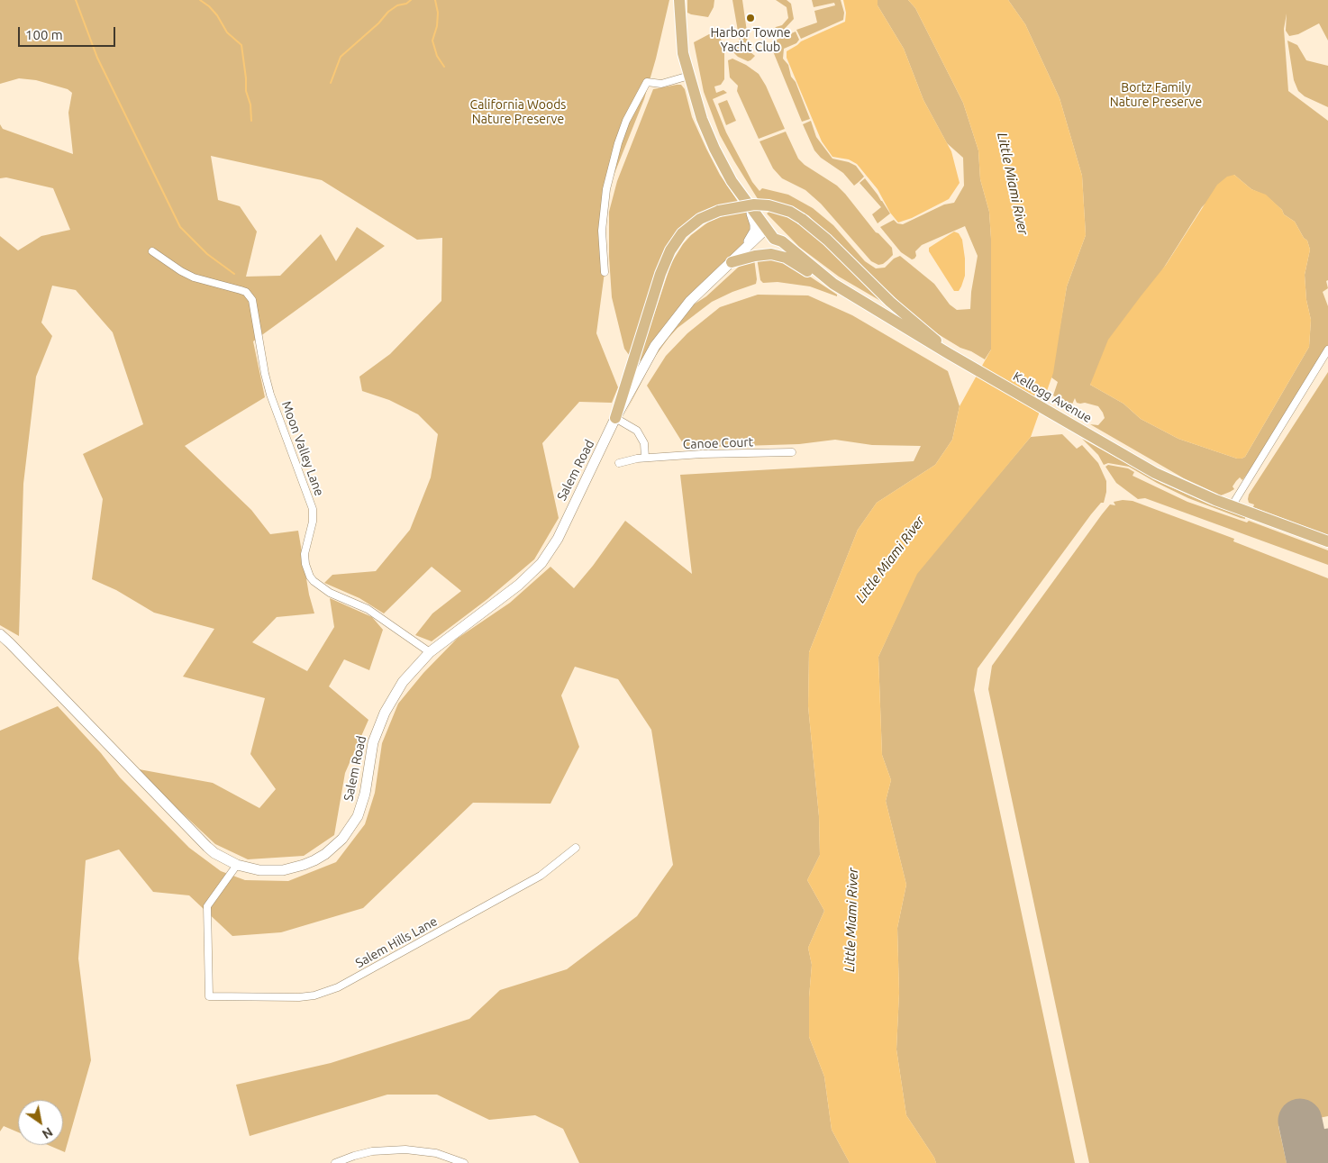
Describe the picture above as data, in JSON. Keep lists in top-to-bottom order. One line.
{"streets":{"main road":["Kellogg Avenue"],"street":["Canoe Court","Moon Valley Lane","Salem Road","Salem Hills Lane"]},"crossings":[["Kellogg Avenue","Salem Road"],["Moon Valley Lane","Salem Road"],["Salem Road","Salem Hills Lane"]],"water":["Little Miami River"],"parks":["Bortz Family Nature Preserve","California Woods Nature Preserve"],"places":["Harbor Towne Yacht Club"],"scale_bar":"100 m","north":"bottom right"}
